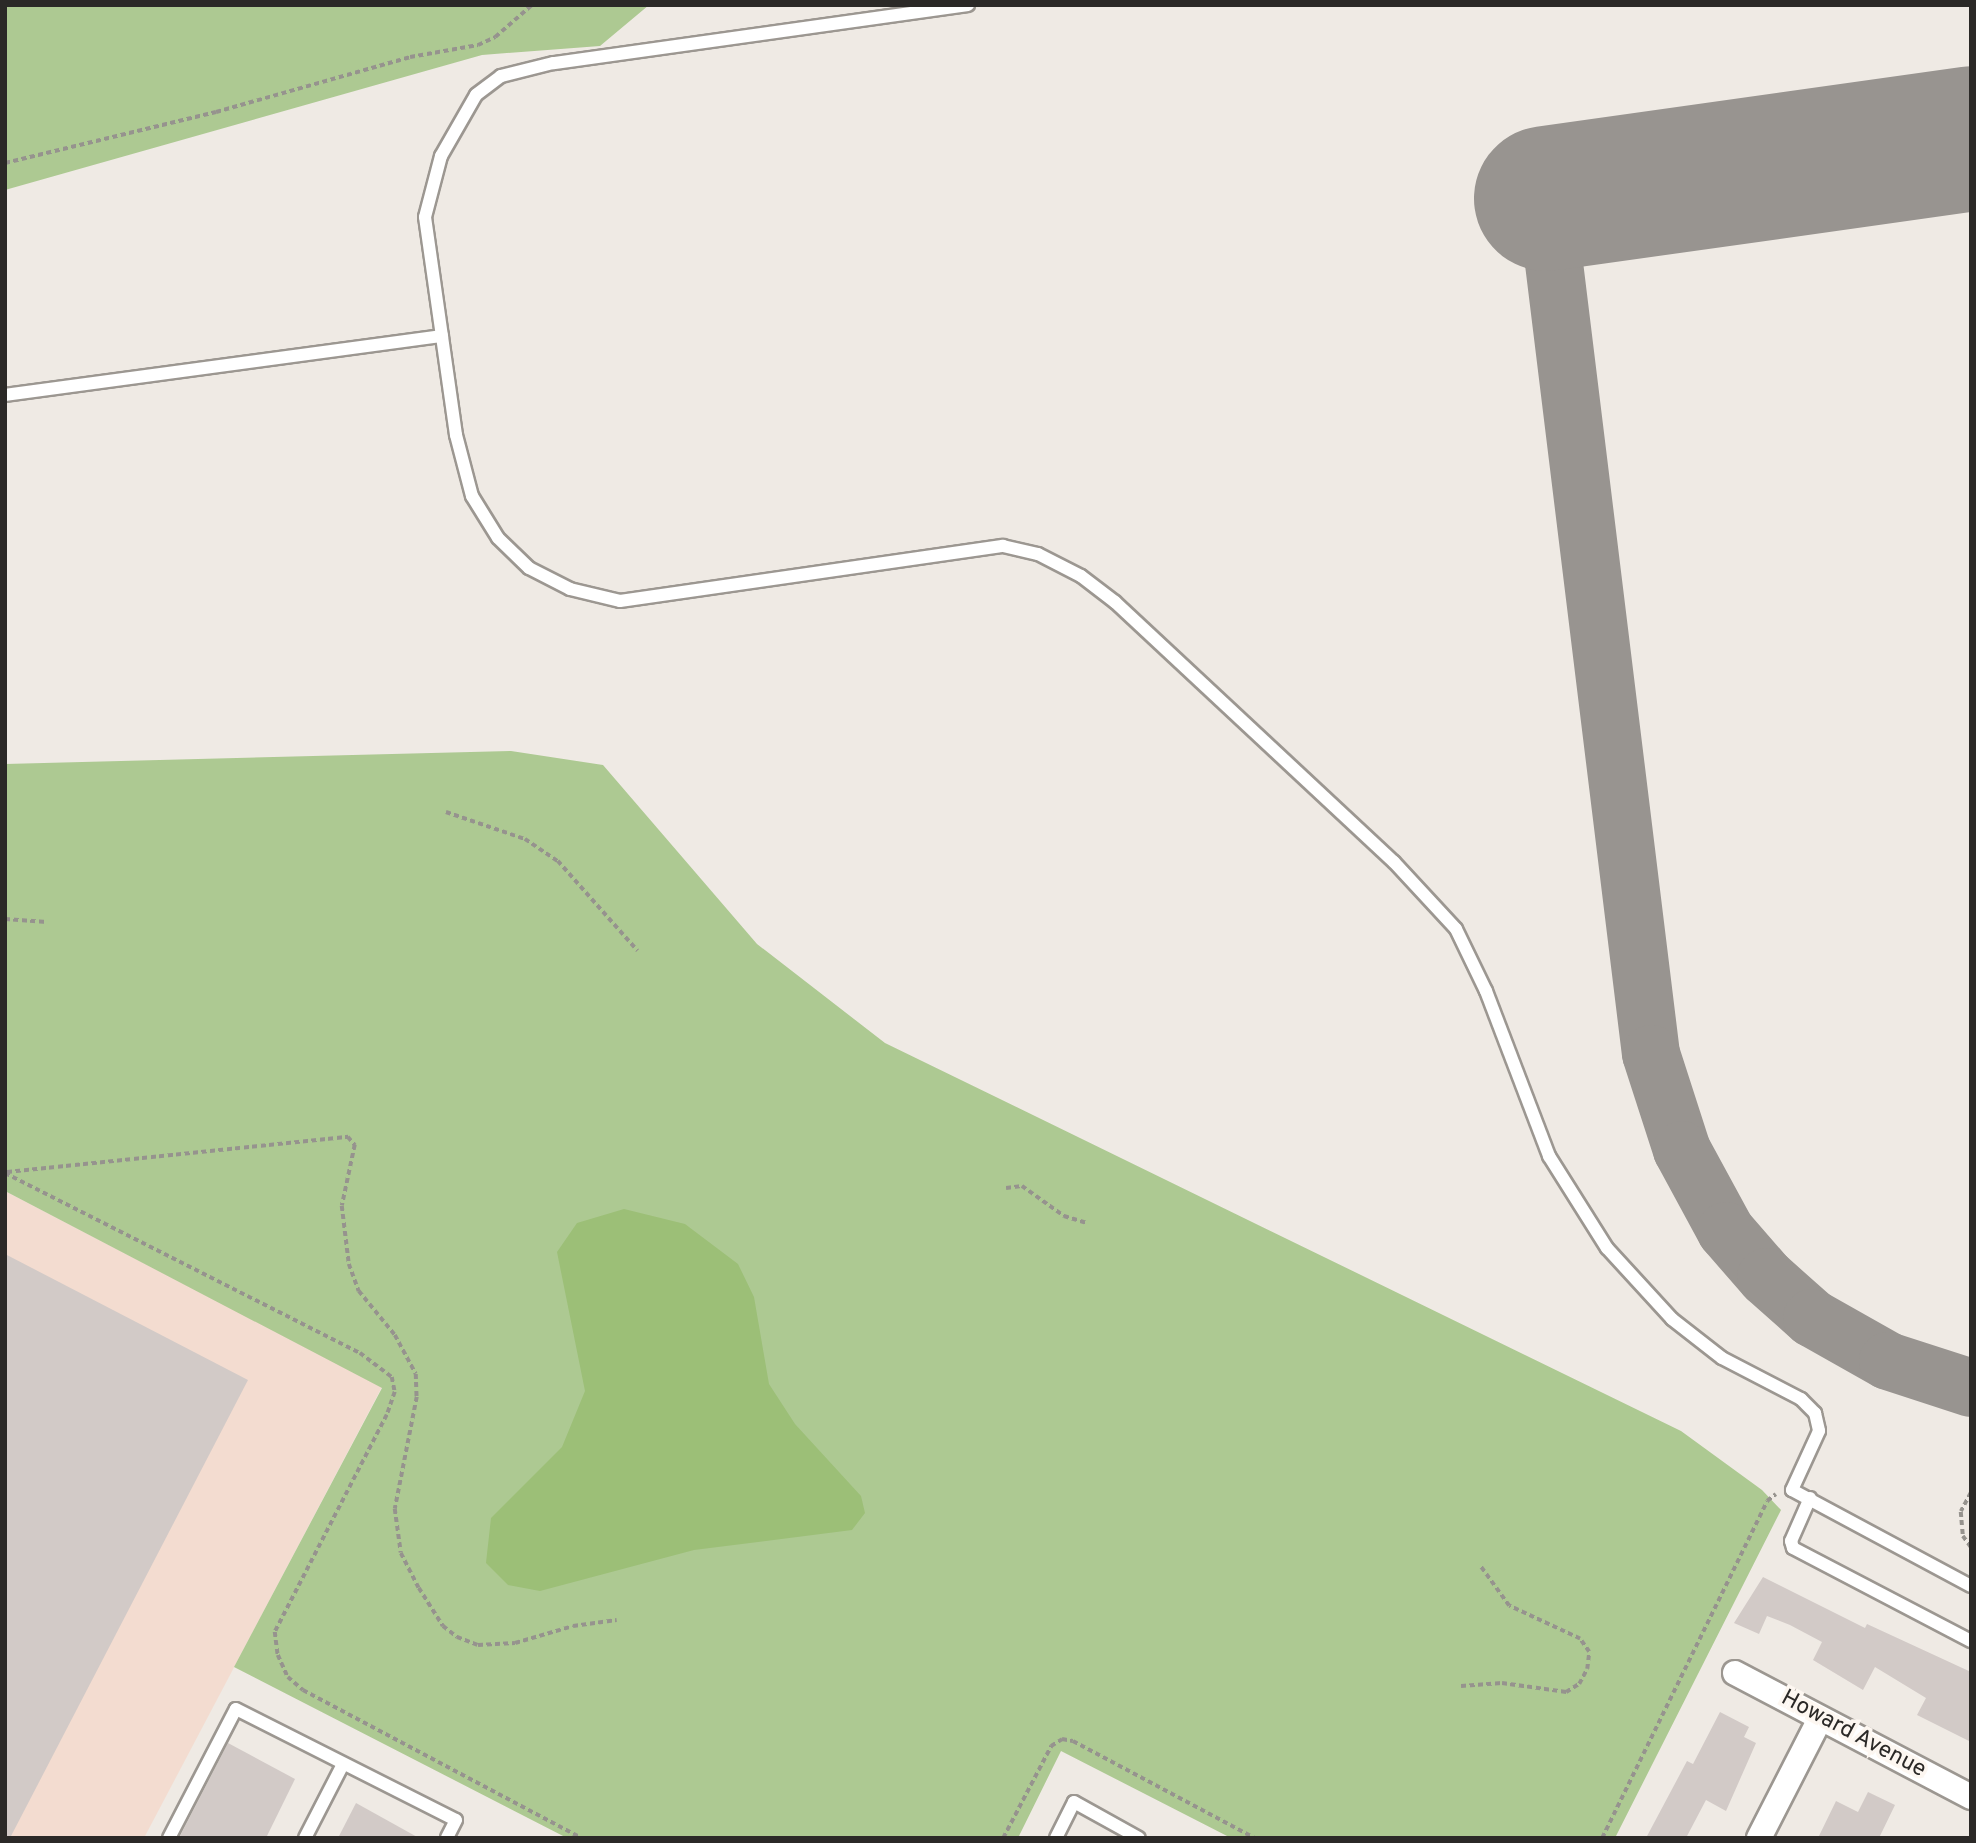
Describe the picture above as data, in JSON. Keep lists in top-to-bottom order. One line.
{"streets":{"street":["Howard Avenue"]}}
